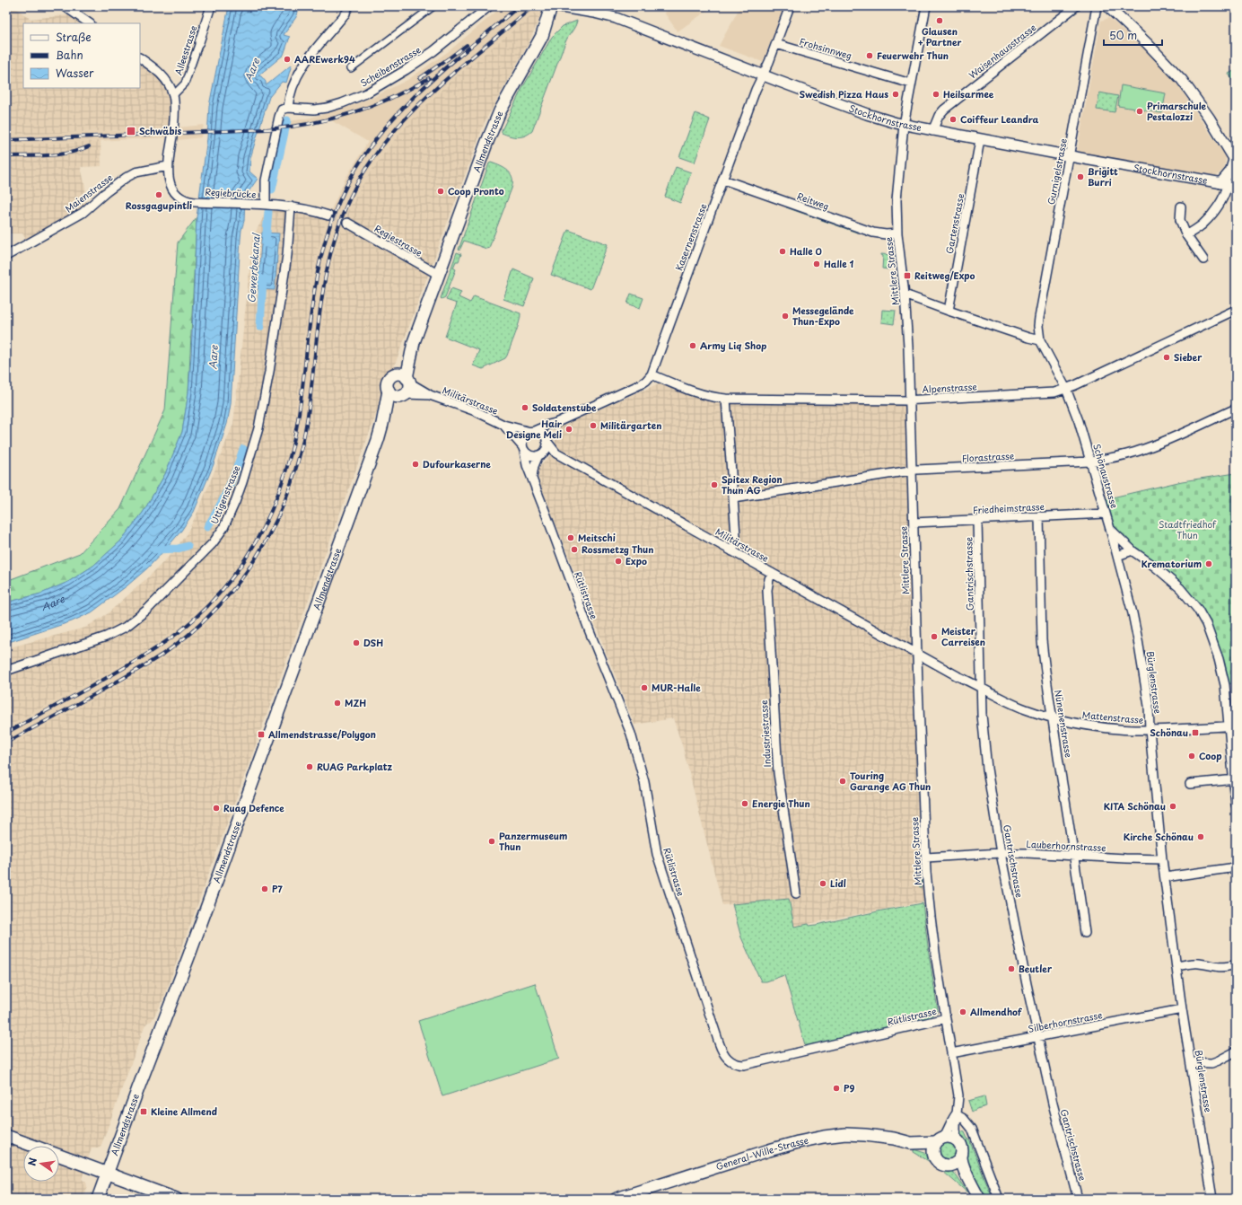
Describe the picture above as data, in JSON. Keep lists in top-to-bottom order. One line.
{"streets":{"main road":["Allmendstrasse","General-Wille-Strasse"],"street":["Frohsinnweg","Alleestrasse","Waisenhausstrasse","Scheibenstrasse","Stockhornstrasse","Gurnigelstrasse","Maienstrasse","Regiebrücke","Reitweg","Gartenstrasse","Kasernenstrasse","Regiestrasse","Mittlere Strasse","Alpenstrasse","Militärstrasse","Florastrasse","Schönaustrasse","Uttigenstrasse","Friedheimstrasse","Gantrischstrasse","Rütlistrasse","Bürglenstrasse","Mattenstrasse","Nünenenstrasse","Industriestrasse","Lauberhornstrasse","Silberhornstrasse"]},"crossings":[["Frohsinnweg","Kasernenstrasse"],["Frohsinnweg","Mittlere Strasse"],["Waisenhausstrasse","Stockhornstrasse"],["Stockhornstrasse","Gurnigelstrasse"],["Stockhornstrasse","Gartenstrasse"],["Stockhornstrasse","Kasernenstrasse"],["Stockhornstrasse","Mittlere Strasse"],["Allmendstrasse","Regiestrasse"],["Allmendstrasse","Militärstrasse"],["Gurnigelstrasse","Schönaustrasse"],["Maienstrasse","Regiebrücke"],["Reitweg","Kasernenstrasse"],["Reitweg","Mittlere Strasse"],["Kasernenstrasse","Alpenstrasse"],["Mittlere Strasse","Alpenstrasse"],["Mittlere Strasse","Militärstrasse"],["Mittlere Strasse","Florastrasse"],["Mittlere Strasse","Friedheimstrasse"],["Mittlere Strasse","Rütlistrasse"],["Mittlere Strasse","Mattenstrasse"],["Mittlere Strasse","Lauberhornstrasse"],["Mittlere Strasse","Silberhornstrasse"],["Mittlere Strasse","General-Wille-Strasse"],["Alpenstrasse","Schönaustrasse"],["Militärstrasse","Rütlistrasse"],["Militärstrasse","Mattenstrasse"],["Militärstrasse","Industriestrasse"],["Florastrasse","Schönaustrasse"],["Schönaustrasse","Friedheimstrasse"],["Schönaustrasse","Bürglenstrasse"],["Friedheimstrasse","Gantrischstrasse"],["Friedheimstrasse","Nünenenstrasse"],["Gantrischstrasse","Mattenstrasse"],["Gantrischstrasse","Lauberhornstrasse"],["Gantrischstrasse","Silberhornstrasse"],["Bürglenstrasse","Mattenstrasse"],["Bürglenstrasse","Lauberhornstrasse"],["Bürglenstrasse","Silberhornstrasse"],["Mattenstrasse","Nünenenstrasse"],["Nünenenstrasse","Lauberhornstrasse"]],"water":["Aare","Gewerbekanal"],"parks":["Stadtfriedhof Thun"],"places":{"other":["Glausen + Partner","Feuerwehr Thun","AAREwerk94","Swedish Pizza Haus","Heilsarmee","Primarschule Pestalozzi","Coiffeur Leandra","Brigitt Burri","Coop Pronto","Rossgagupintli","Halle 0","Halle 1","Messegelände Thun-Expo","Army Liq Shop","Sieber","Soldatenstube","Militärgarten","Hair Designe Meli","Dufourkaserne","Spitex Region Thun AG","Meitschi","Rossmetzg Thun","Expo","Krematorium","Meister Carreisen","DSH","MUR-Halle","MZH","Coop","RUAG Parkplatz","Touring Garange AG Thun","Energie Thun","KITA Schönau","Ruag Defence","Kirche Schönau","Panzermuseum Thun","Lidl","P7","Beutler","Allmendhof","P9"],"transit":["Schwäbis","Reitweg/Expo","Schönau","Allmendstrasse/Polygon","Kleine Allmend"]},"legend":["Straße","Bahn","Wasser"],"scale_bar":"50 m","north":"left"}
